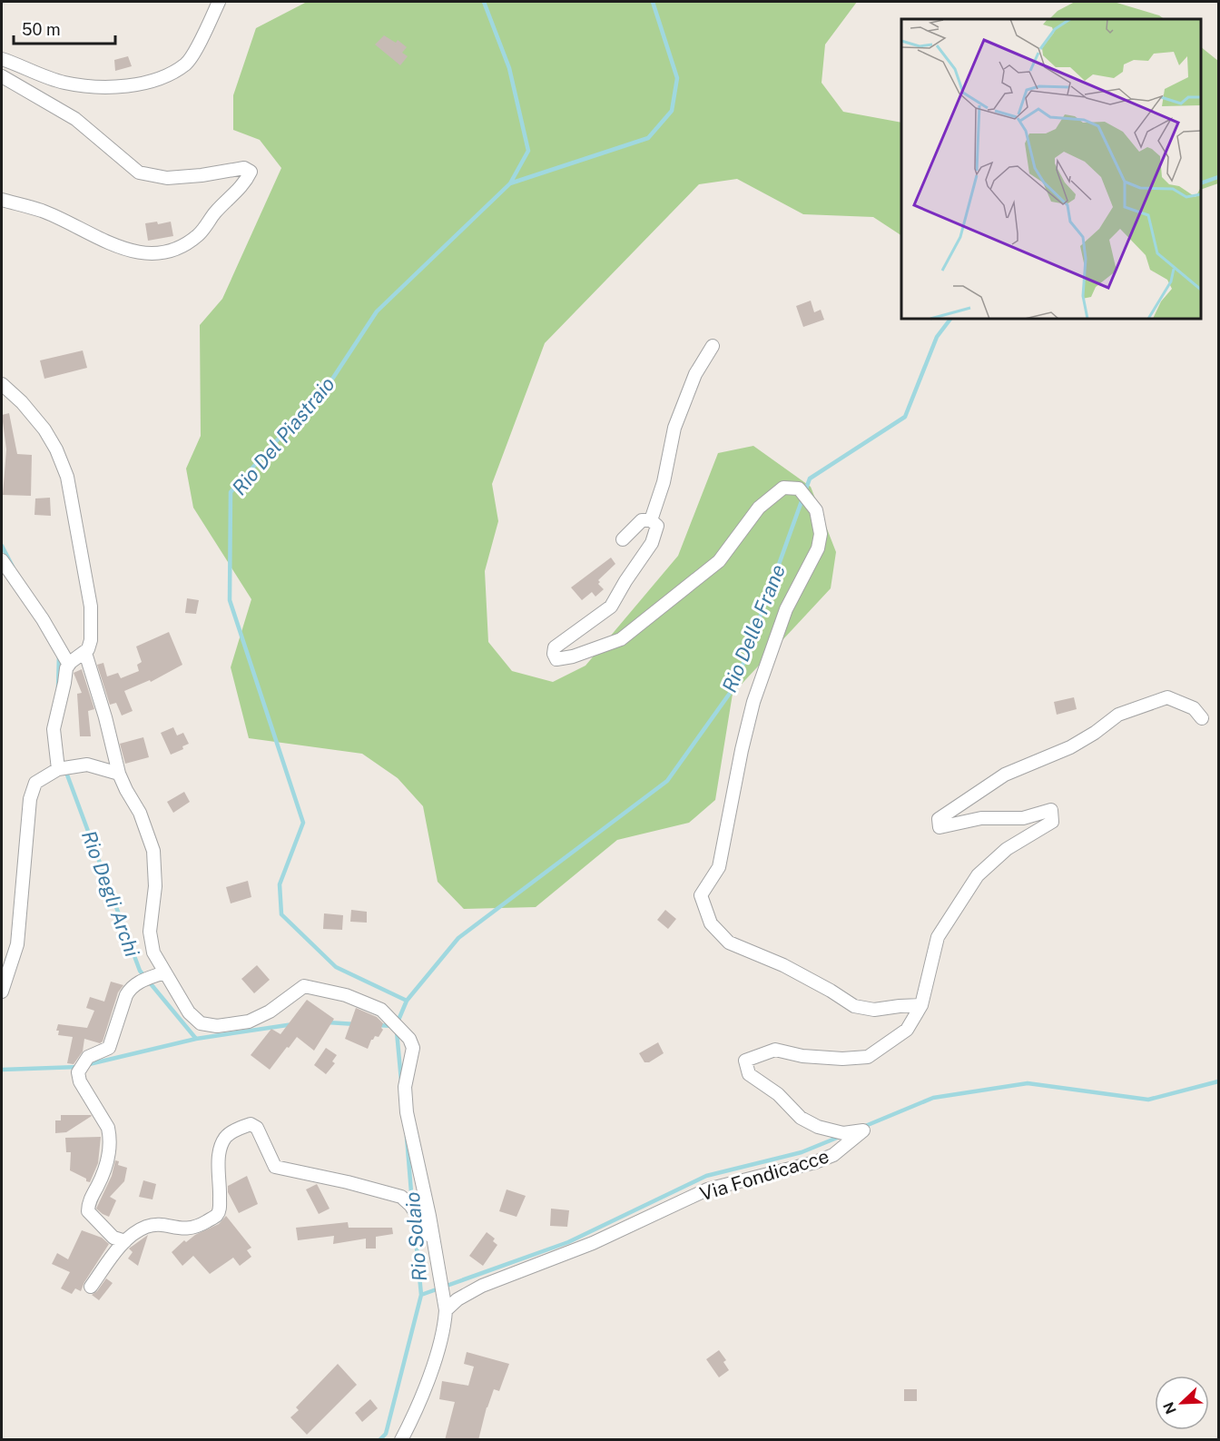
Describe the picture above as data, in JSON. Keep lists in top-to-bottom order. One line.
{"streets":{"street":["Via Fondicacce"]},"water":["Rio Del Piastraio","Rio Delle Frane","Rio Degli Archi","Rio Solaio"],"scale_bar":"50 m","north":"bottom left"}
